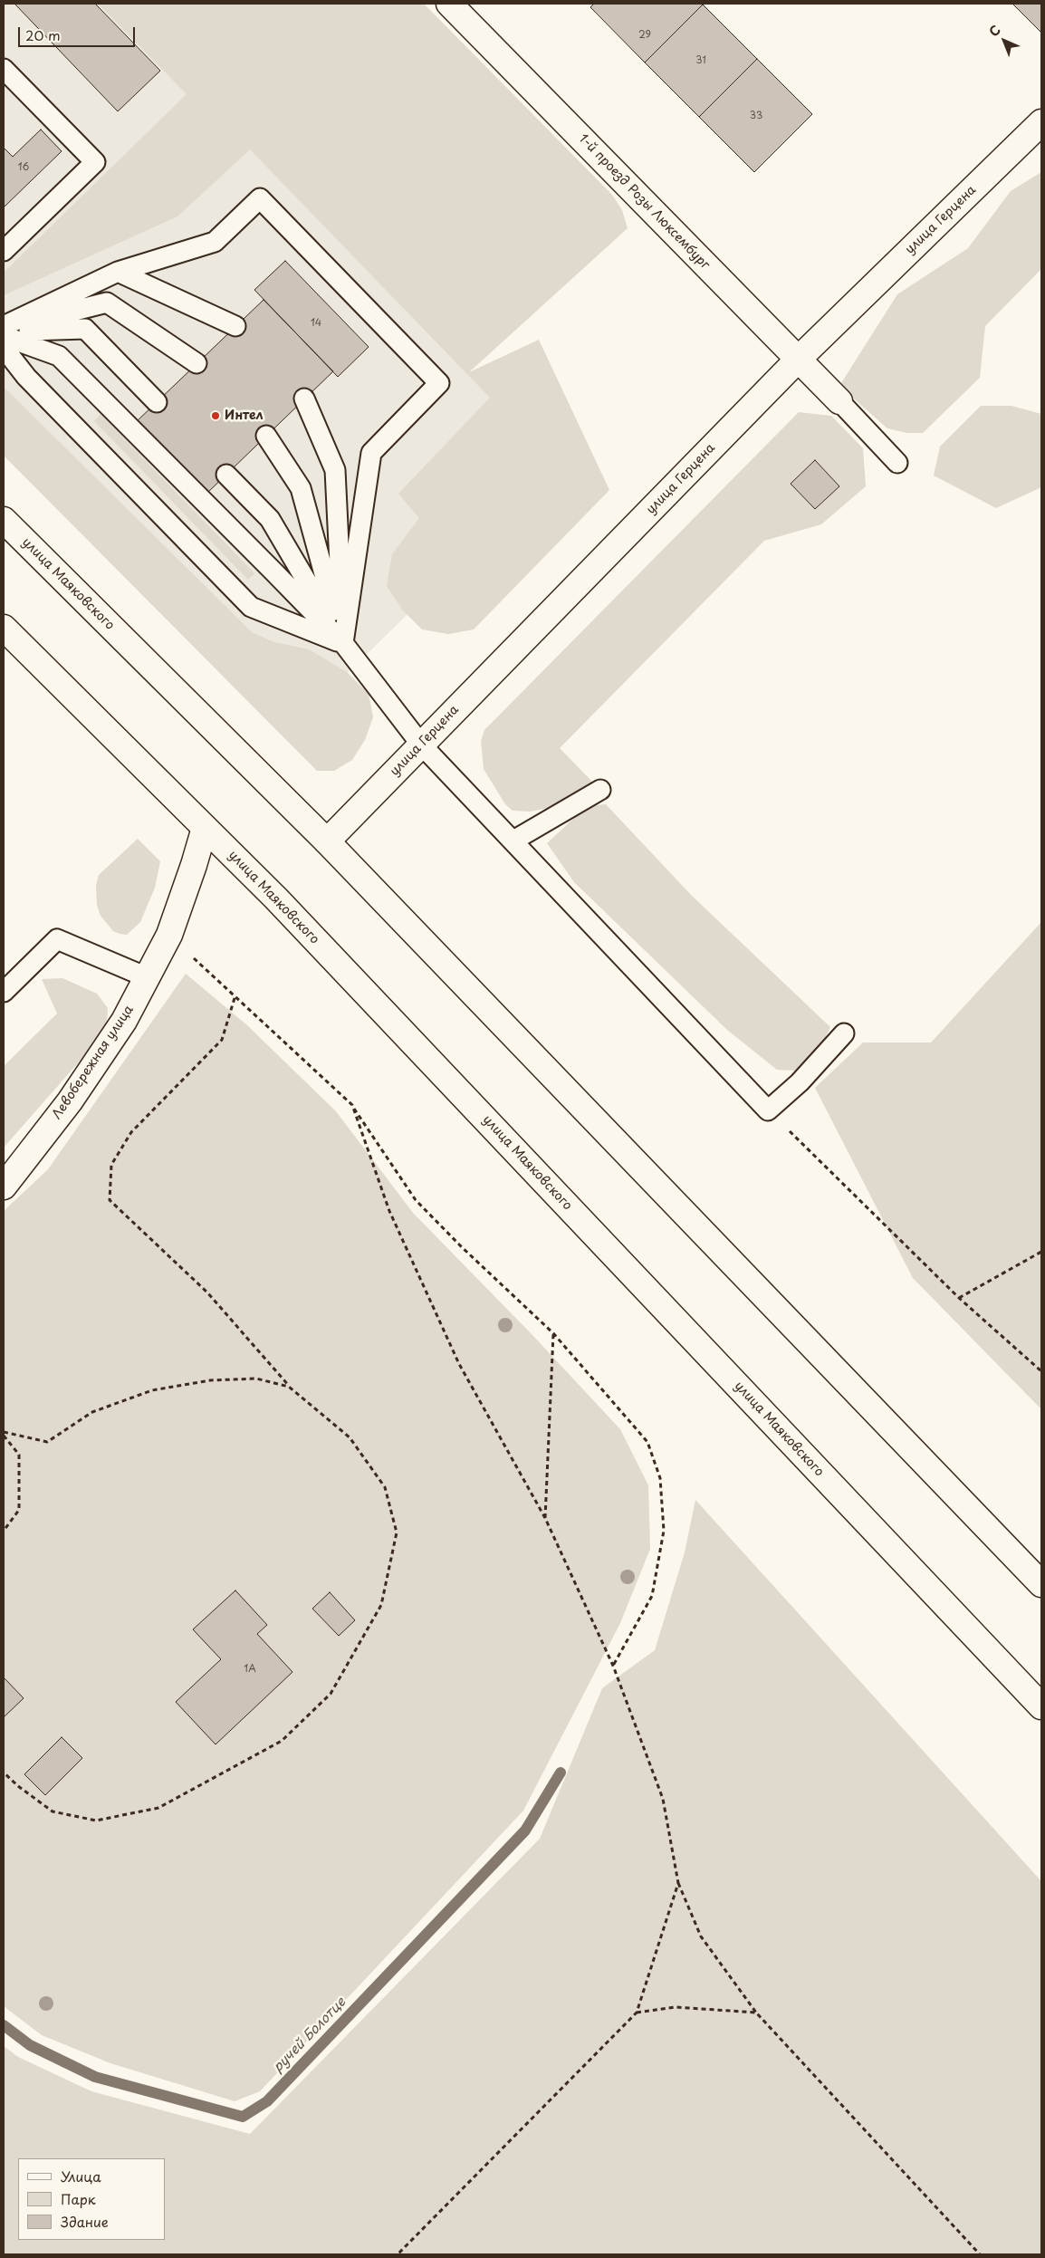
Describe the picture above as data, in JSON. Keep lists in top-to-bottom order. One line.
{"streets":{"main road":["1-й проезд Розы Люксембург","улица Герцена","улица Маяковского","Левобережная улица"]},"crossings":[["1-й проезд Розы Люксембург","улица Герцена"],["улица Герцена","улица Маяковского"],["улица Маяковского","Левобережная улица"]],"water":["ручей Болотце"],"places":["Интел"],"house_numbers":["29","31","33","16","14","1А"],"legend":["Улица","Парк","Здание"],"scale_bar":"20 m","north":"top left"}
